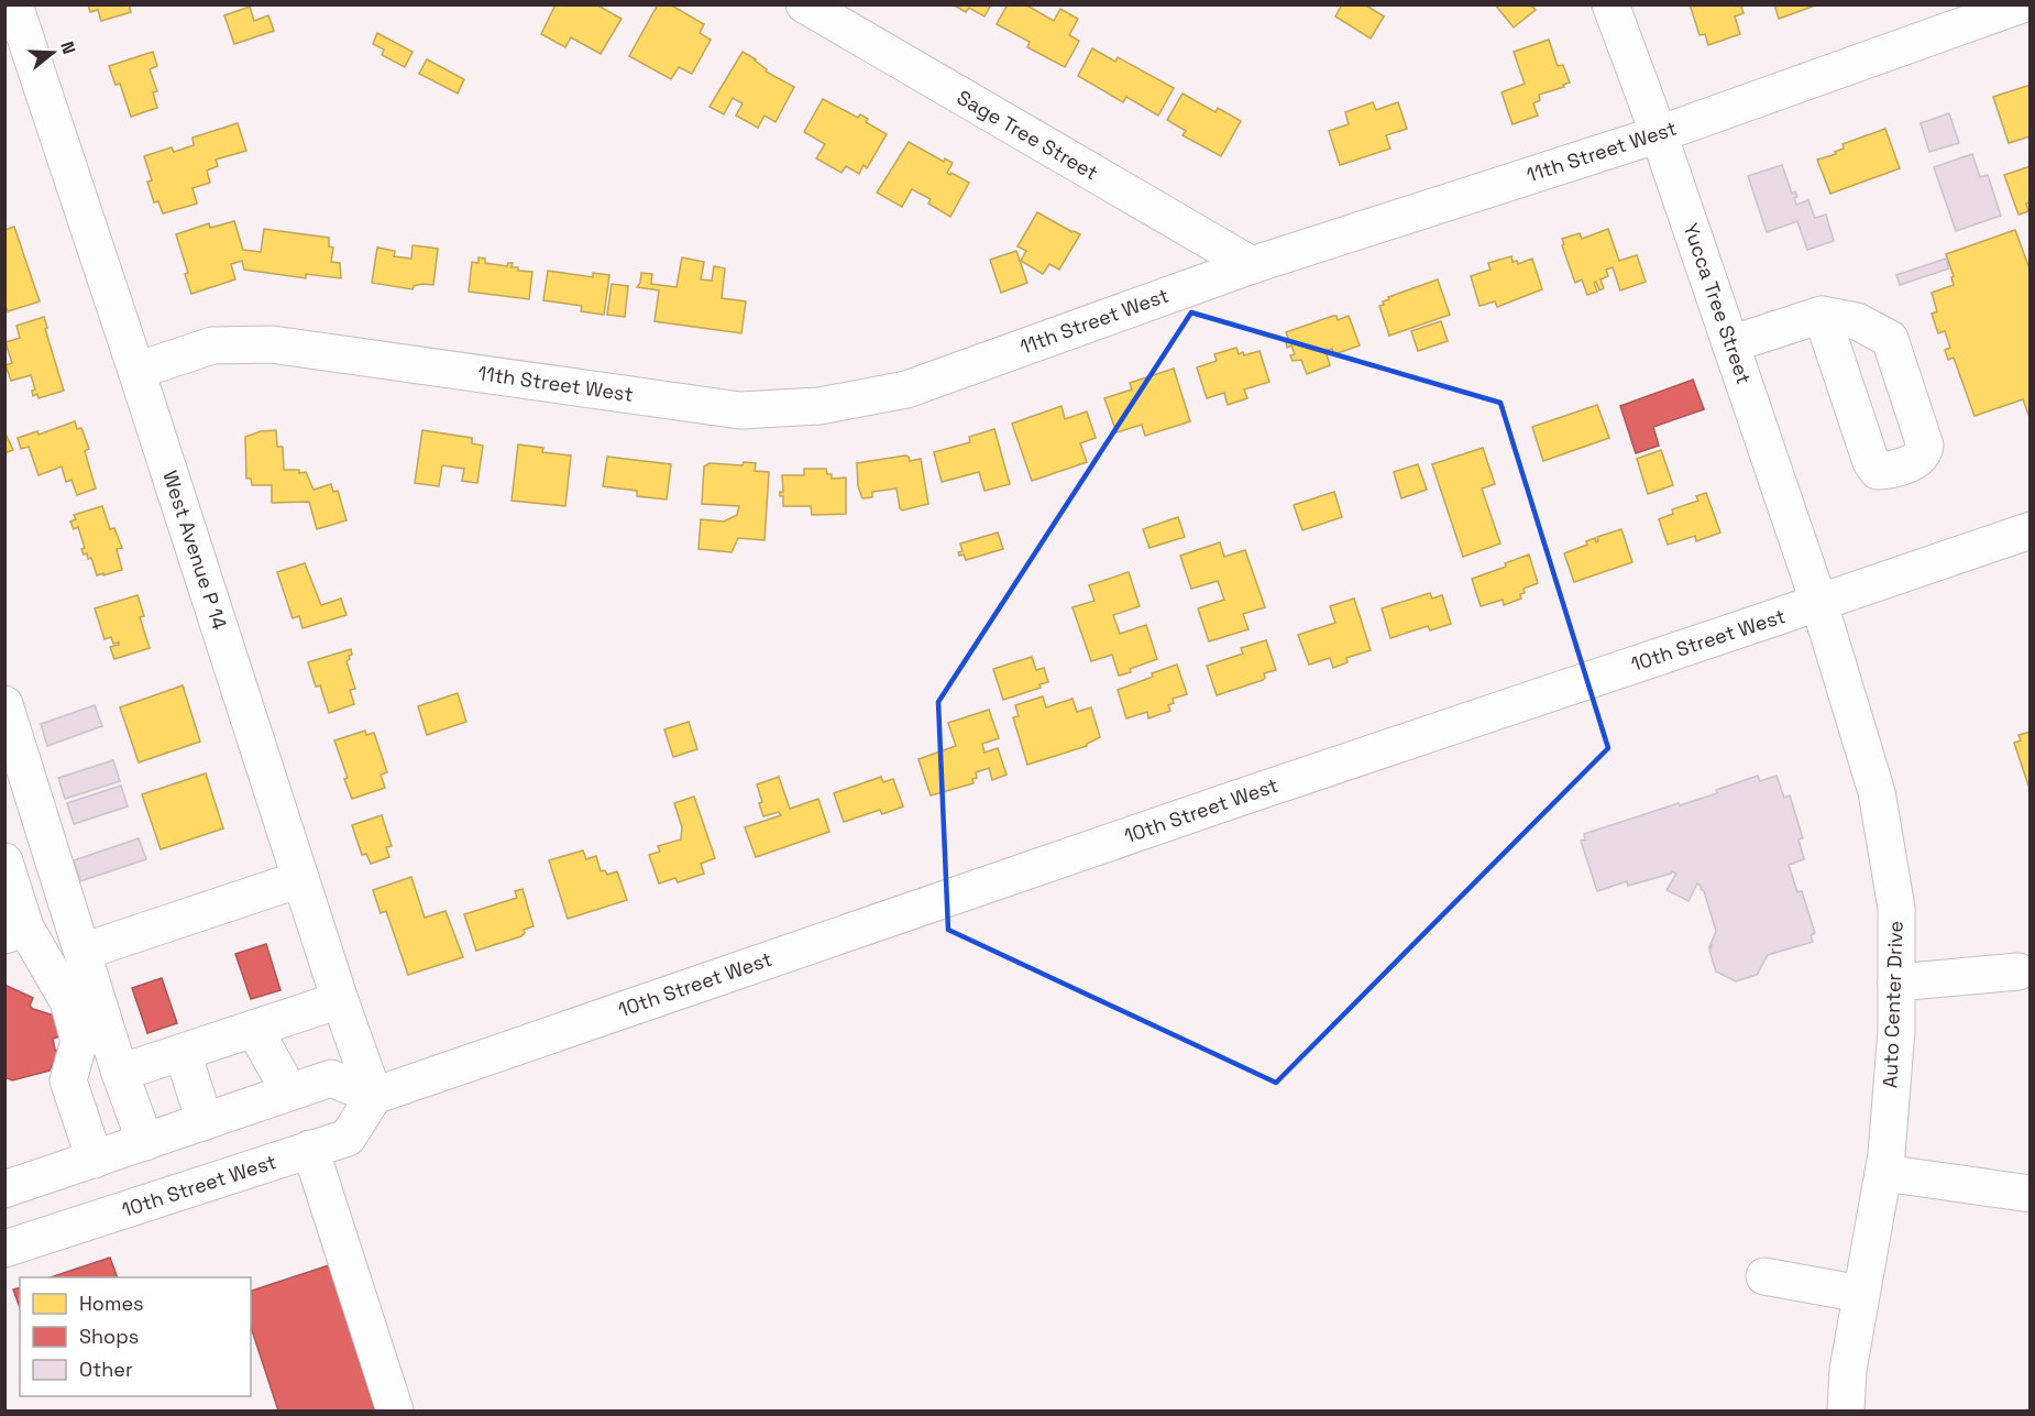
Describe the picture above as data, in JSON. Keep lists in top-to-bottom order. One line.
{"streets":{"street":["Sage Tree Street","11th Street West","Yucca Tree Street","West Avenue P 14","10th Street West","Auto Center Drive"]},"crossings":[["Sage Tree Street","11th Street West"],["11th Street West","Yucca Tree Street"],["11th Street West","West Avenue P 14"],["Yucca Tree Street","10th Street West"],["Yucca Tree Street","Auto Center Drive"],["West Avenue P 14","10th Street West"],["10th Street West","Auto Center Drive"]],"legend":["Homes","Shops","Other"],"north":"right"}
